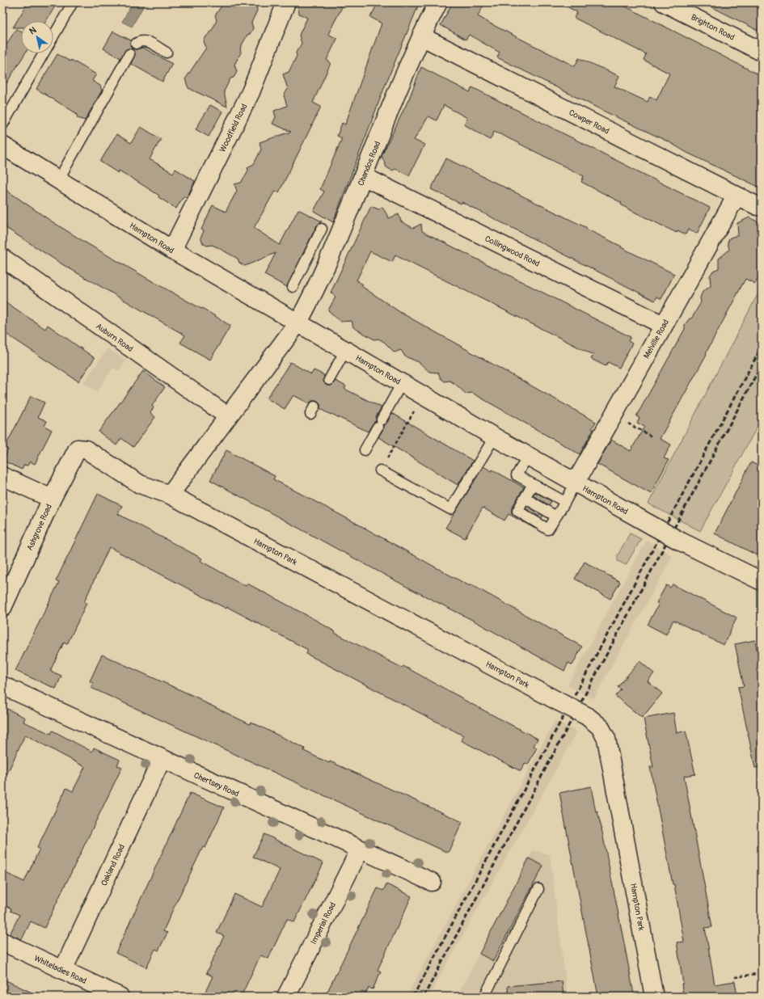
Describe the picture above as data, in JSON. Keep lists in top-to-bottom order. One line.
{"streets":{"street":["Brighton Road","Cowper Road","Woodfield Road","Chandos Road","Hampton Road","Collingwood Road","Auburn Road","Melville Road","Ashgrove Road","Hampton Park","Chertsey Road","Oakland Road","Imperial Road","Whiteladies Road"]},"crossings":[["Cowper Road","Chandos Road"],["Cowper Road","Melville Road"],["Woodfield Road","Hampton Road"],["Chandos Road","Hampton Road"],["Chandos Road","Collingwood Road"],["Hampton Road","Melville Road"],["Collingwood Road","Melville Road"],["Ashgrove Road","Hampton Park"],["Chertsey Road","Oakland Road"],["Chertsey Road","Imperial Road"],["Oakland Road","Whiteladies Road"]],"north":"top left"}
